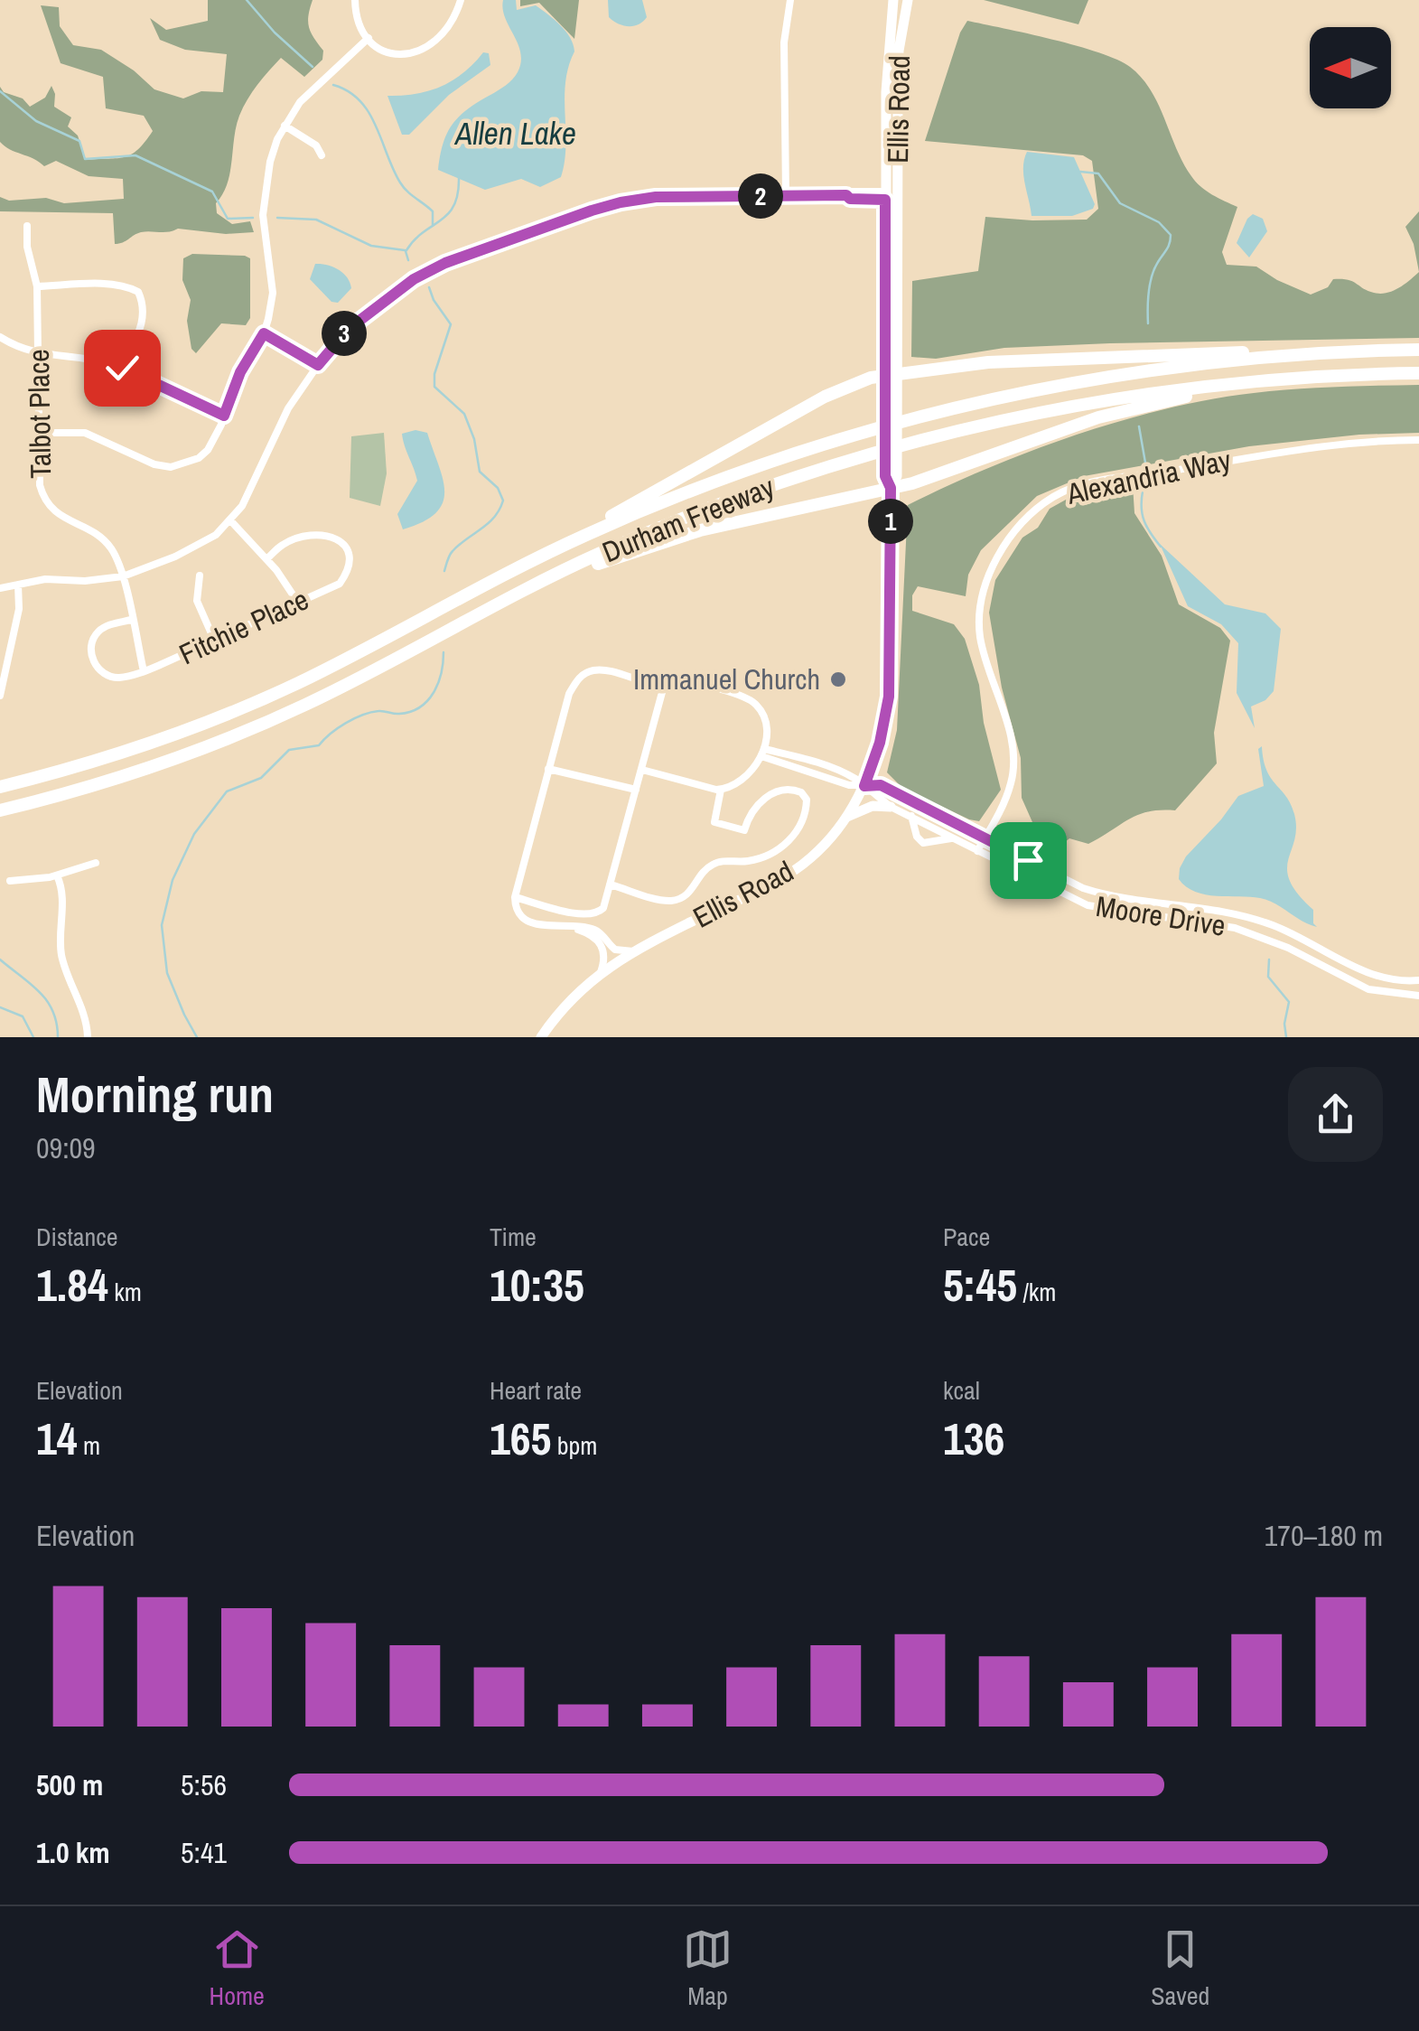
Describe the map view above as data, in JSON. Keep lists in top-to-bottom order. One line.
{"streets":{"highway":["Durham Freeway"],"main road":["Ellis Road"],"street":["Talbot Place","Alexandria Way","Fitchie Place","Moore Drive"]},"crossings":[["Ellis Road","Moore Drive"],["Talbot Place","Fitchie Place"],["Alexandria Way","Moore Drive"]],"water":["Allen Lake"],"places":["Immanuel Church"],"north":"left","page":{"pins":["2","3","1"],"heading":["Morning run","09:09"],"stats":[["Distance","1.84 km"],["Time","10:35"],["Pace","5:45 /km"],["Elevation","14 m"],["Heart rate","165 bpm"],["kcal","136"]],"chart":["Elevation","170–180 m"],"list":[{"name":"500 m","note":"5:56"},{"name":"1.0 km","note":"5:41"}],"tabs":["Home","Map","Saved"]}}
